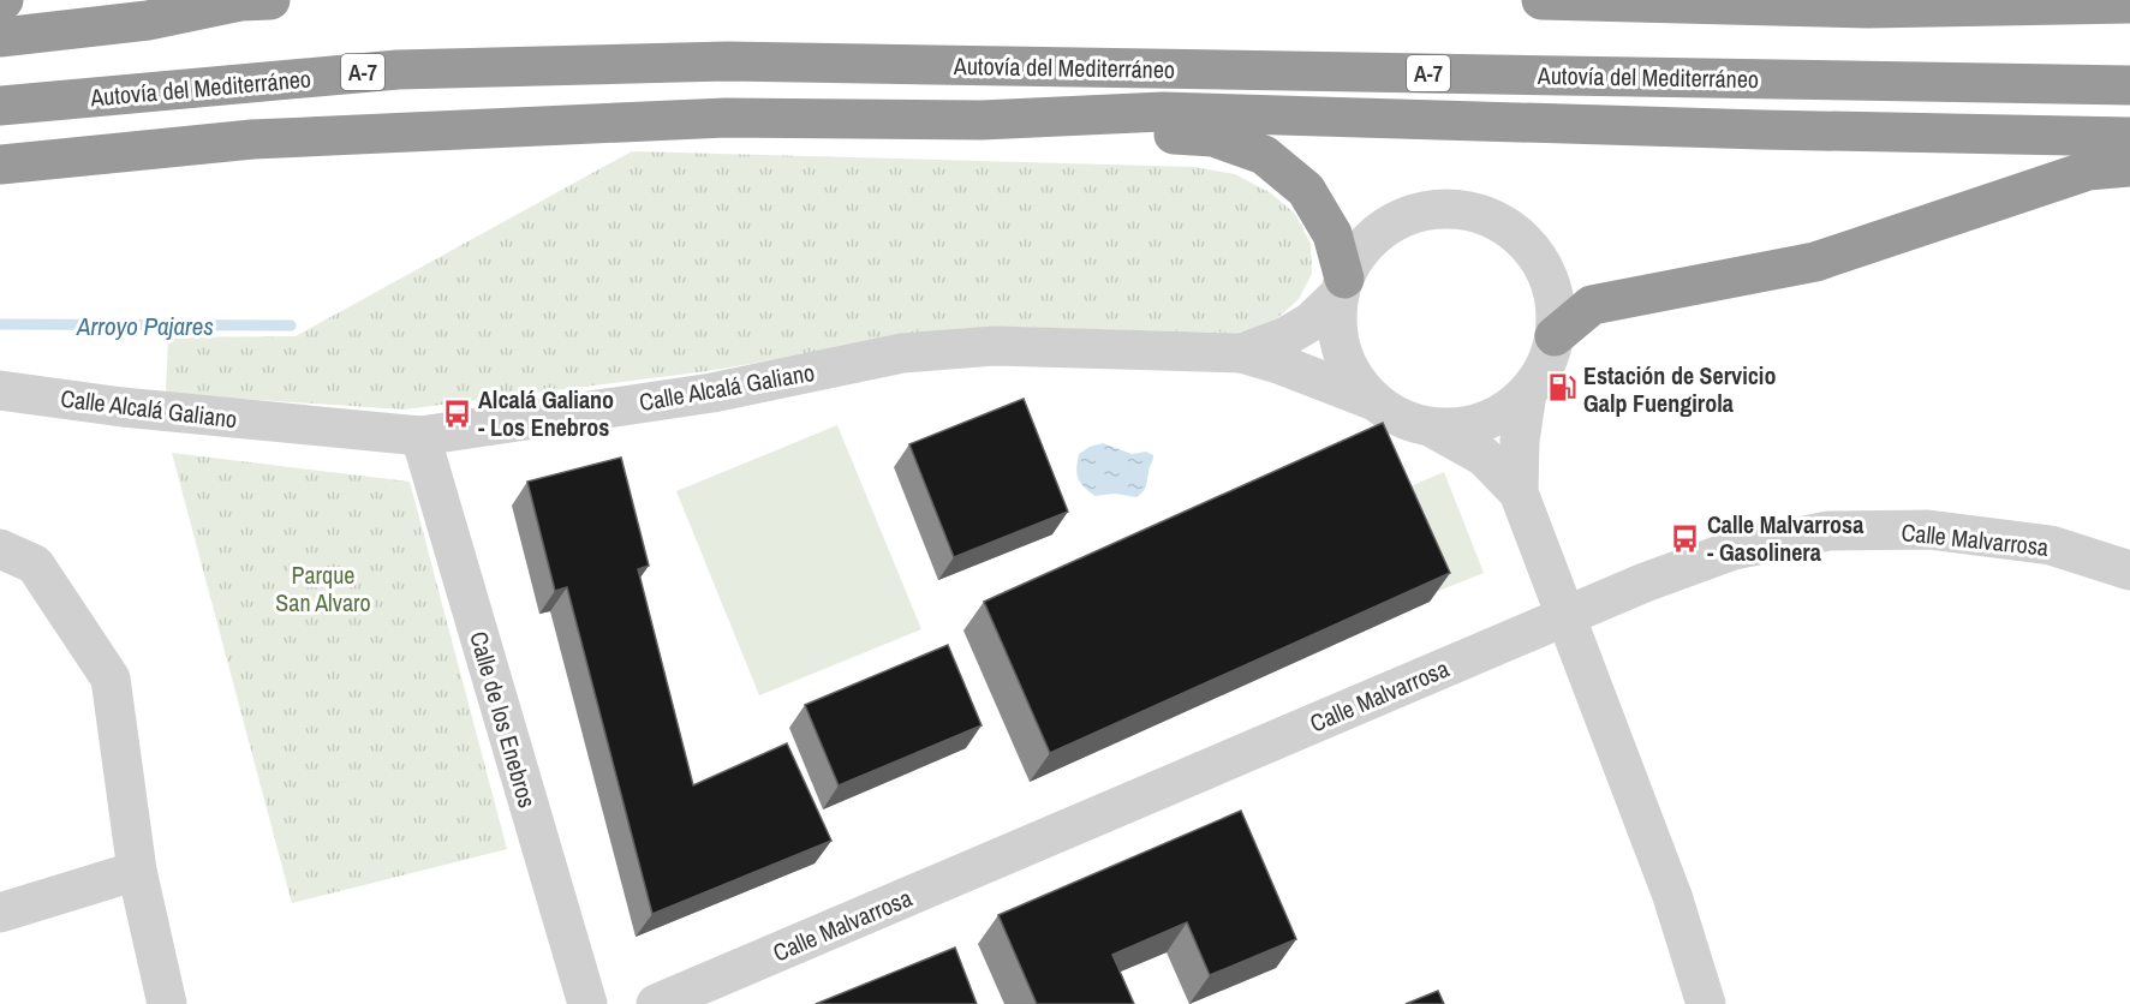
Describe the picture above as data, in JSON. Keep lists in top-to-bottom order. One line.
{"streets":{"highway":["Autovía del Mediterráneo","A-7"],"street":["Calle Alcalá Galiano","Calle Malvarrosa","Calle de los Enebros"]},"crossings":[["Calle Alcalá Galiano","Calle de los Enebros"]],"water":["Arroyo Pajares"],"parks":["Parque San Alvaro"],"places":{"fuel station":["Estación de Servicio Galp Fuengirola"],"bus stop":["Alcalá Galiano - Los Enebros","Calle Malvarrosa - Gasolinera"]}}
